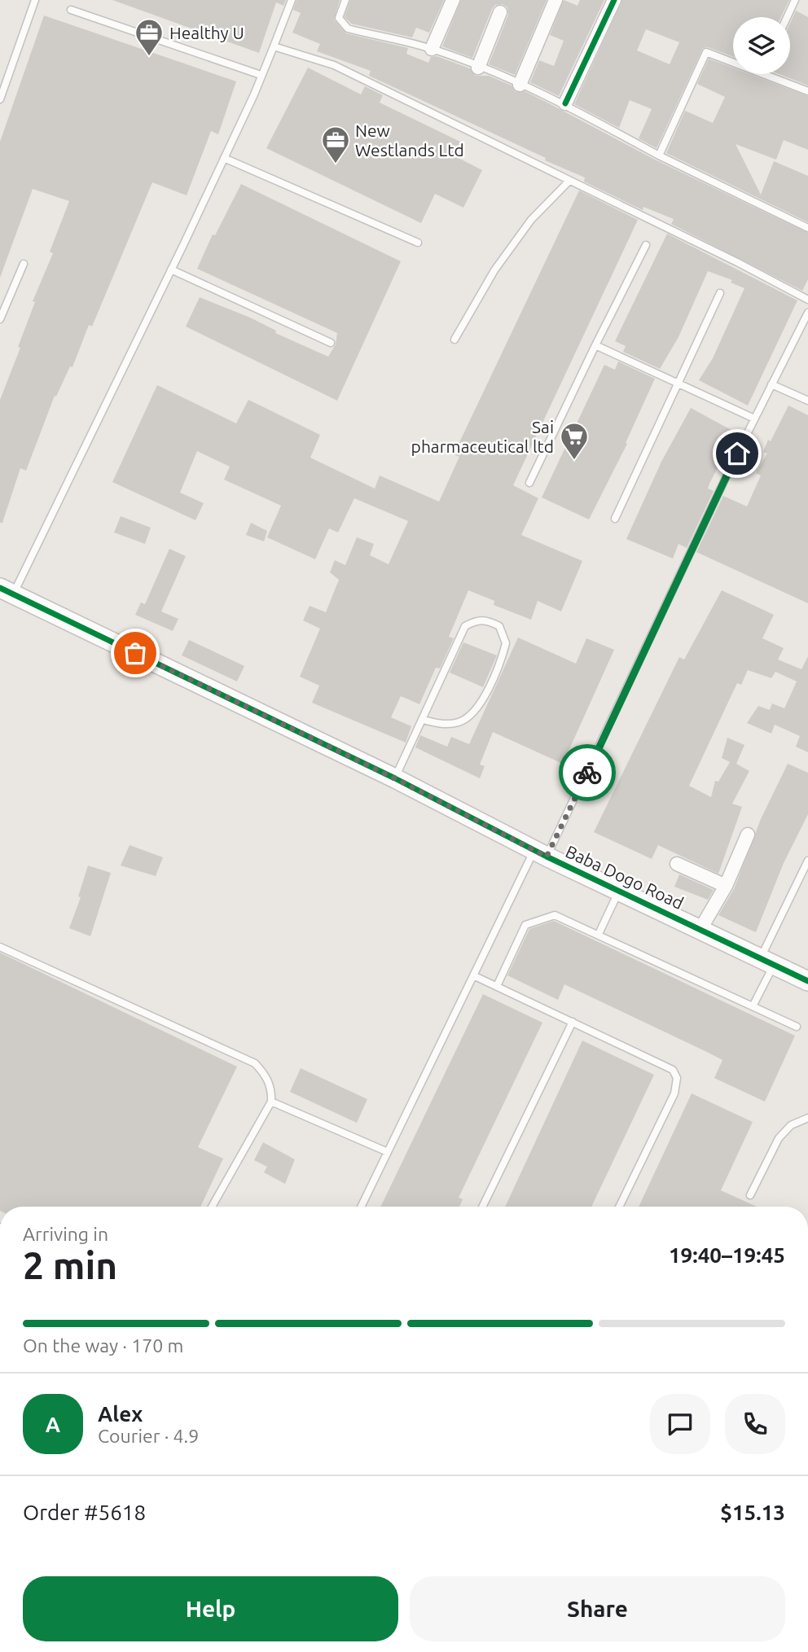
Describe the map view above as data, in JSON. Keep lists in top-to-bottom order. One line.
{"streets":{"street":["Baba Dogo Road"]},"places":{"office":["Healthy U","New Westlands Ltd"],"supermarket":["Sai pharmaceutical ltd"]},"page":{"heading":["2 min","Arriving in","19:40–19:45"],"panel":["Alex","Courier · 4.9","Order #5618","$15.13"],"bar":"On the way · 170 m","round":"A","buttons":["Help","Share"]}}
